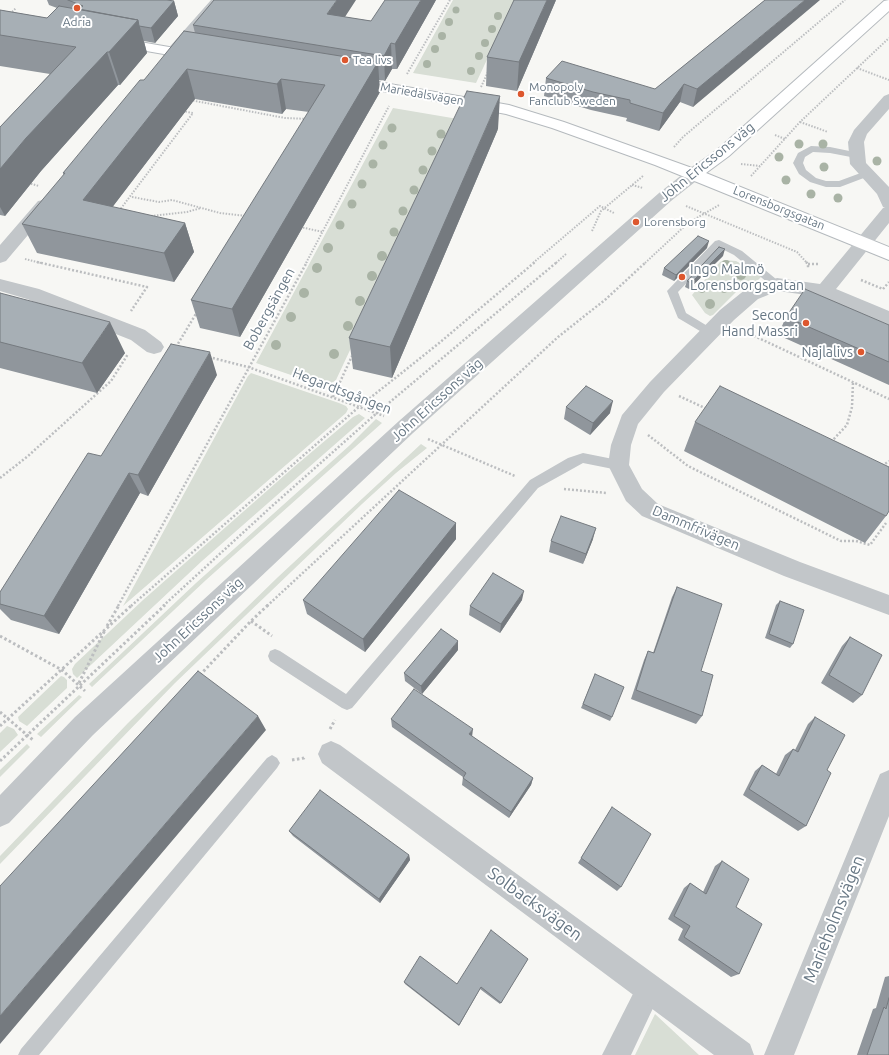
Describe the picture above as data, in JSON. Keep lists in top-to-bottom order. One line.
{"streets":{"main road":["Mariedalsvägen","John Ericssons väg","Lorensborgsgatan"],"street":["Dammfrivägen","Solbacksvägen","Marieholmsvägen"],"path":["Bobergsängen","Hegardtsgången"]},"crossings":[["Mariedalsvägen","John Ericssons väg"],["Mariedalsvägen","Lorensborgsgatan"],["Mariedalsvägen","Bobergsängen"],["John Ericssons väg","Lorensborgsgatan"],["John Ericssons väg","Hegardtsgången"],["Bobergsängen","Hegardtsgången"],["Hegardtsgången","Dammfrivägen"]],"places":["Adria","Tea livs","Monopoly Fanclub Sweden","Lorensborg","Ingo Malmö Lorensborgsgatan","Second Hand Massri","Najlalivs"]}
